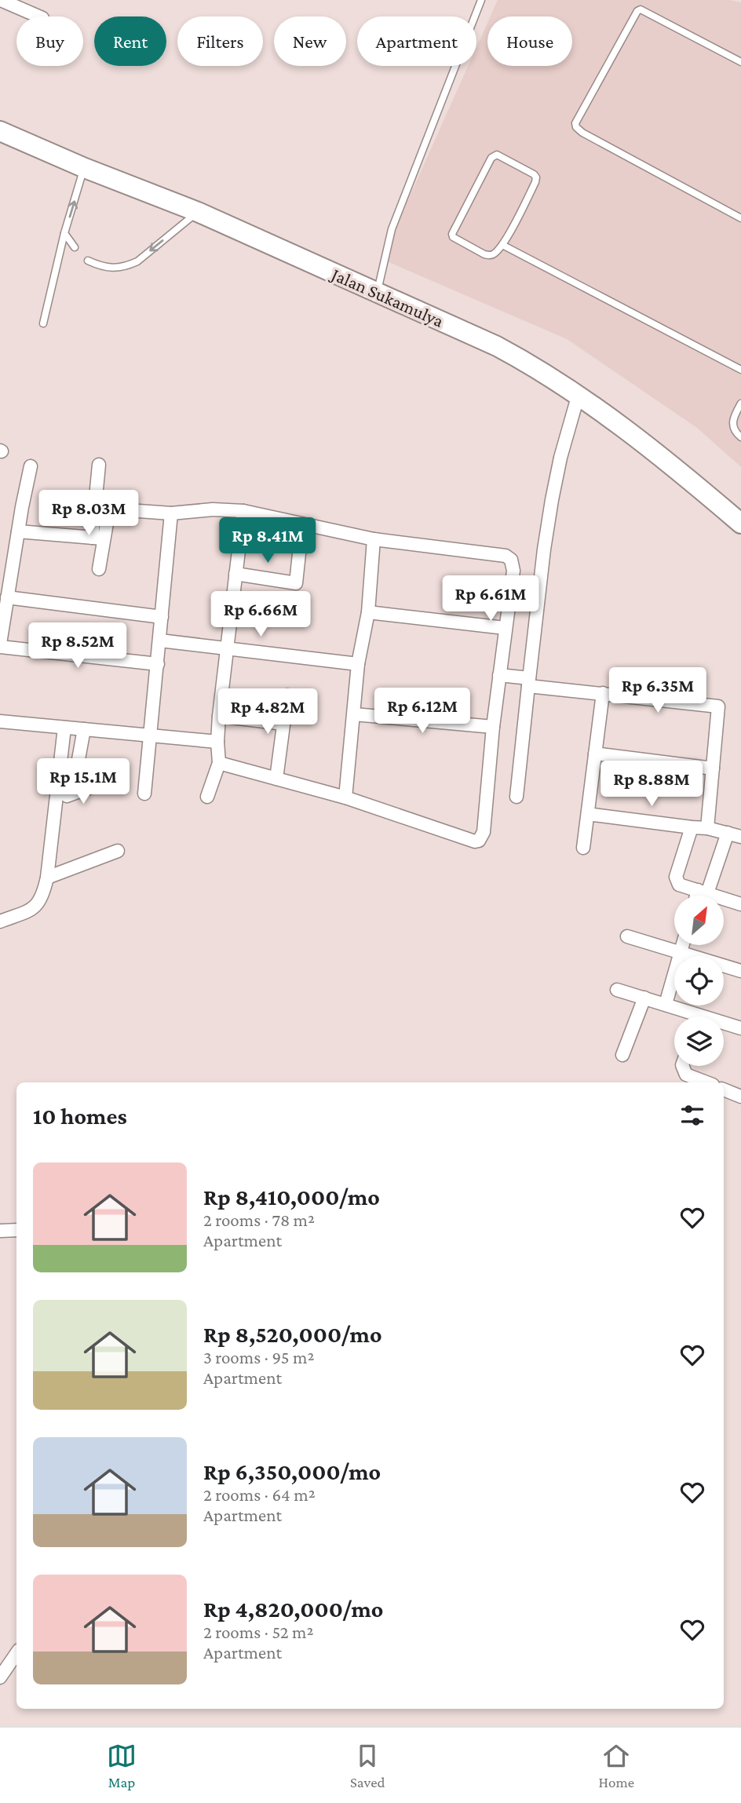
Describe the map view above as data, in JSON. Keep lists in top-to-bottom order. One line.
{"streets":{"main road":["Jalan Sukamulya"]},"north":"top right","page":{"chip":["Buy","Rent","Filters","New","Apartment","House"],"price":["Rp 8.03M","Rp 8.41M","Rp 6.61M","Rp 6.66M","Rp 8.52M","Rp 6.35M","Rp 6.12M","Rp 4.82M","Rp 15.1M","Rp 8.88M"],"heading":"10 homes","list":[{"name":"Rp 8,410,000/mo","note":"2 rooms · 78 m² · Apartment"},{"name":"Rp 8,520,000/mo","note":"3 rooms · 95 m² · Apartment"},{"name":"Rp 6,350,000/mo","note":"2 rooms · 64 m² · Apartment"},{"name":"Rp 4,820,000/mo","note":"2 rooms · 52 m² · Apartment"}],"tabs":["Map","Saved","Home"]}}
